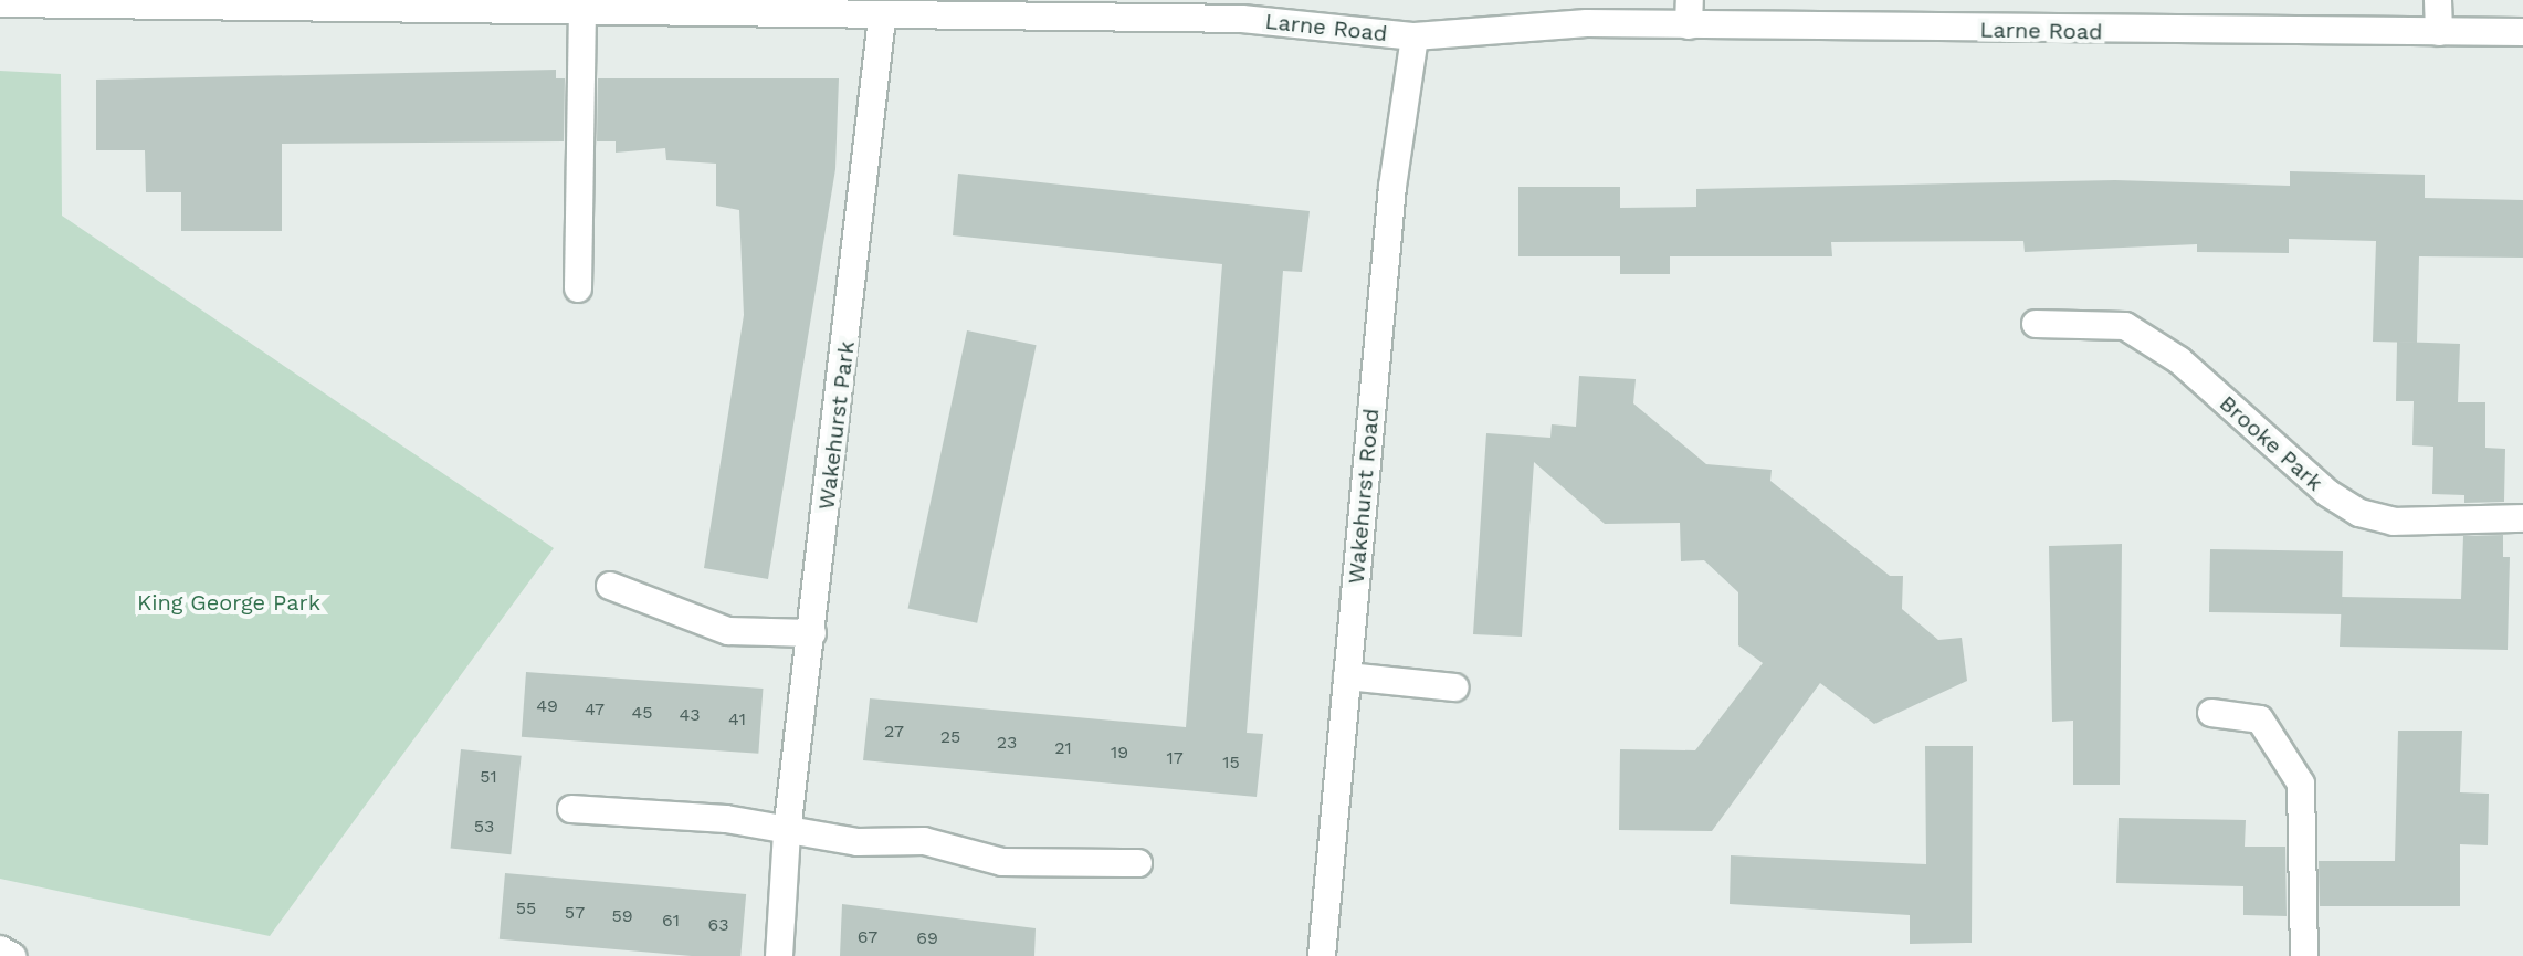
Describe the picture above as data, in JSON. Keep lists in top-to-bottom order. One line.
{"streets":{"street":["Larne Road","Wakehurst Park","Brooke Park","Wakehurst Road"]},"crossings":[["Larne Road","Wakehurst Park"],["Larne Road","Wakehurst Road"]],"parks":["King George Park"],"house_numbers":["49","47","45","43","41","27","25","23","21","19","17","15","51","53","55","57","59","61","63","67","69"]}
